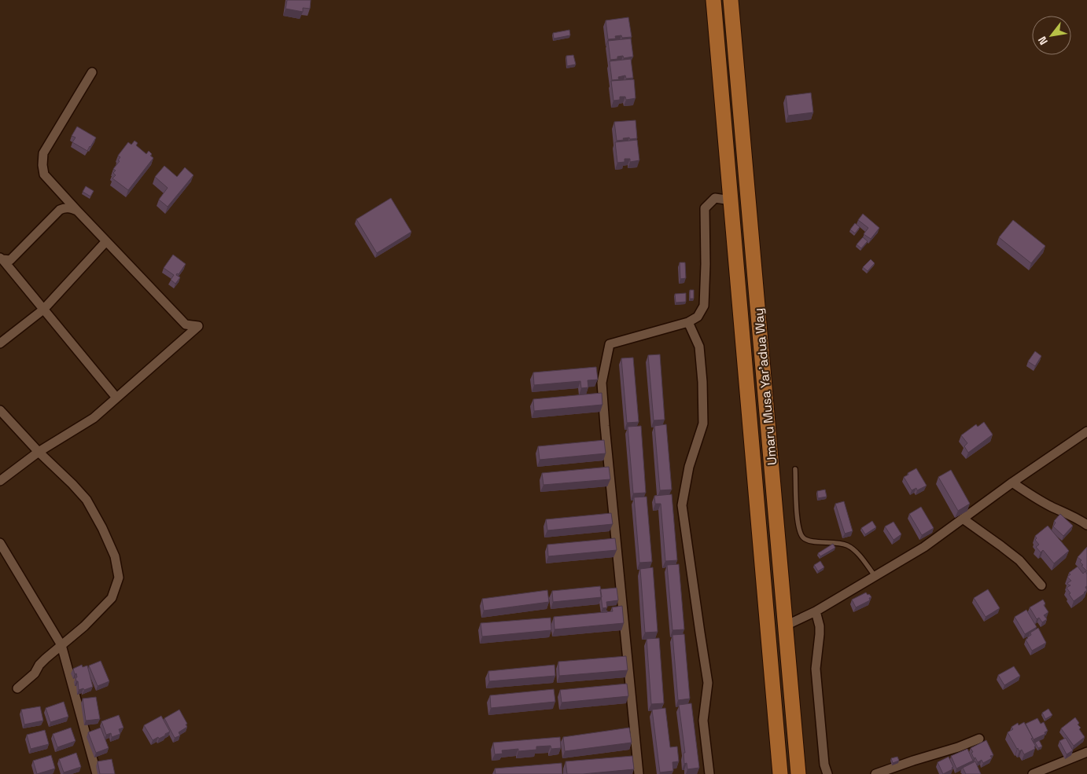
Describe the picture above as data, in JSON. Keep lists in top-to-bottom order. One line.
{"streets":{"main road":["Umaru Musa Yar'adua Way"]},"north":"bottom left"}
